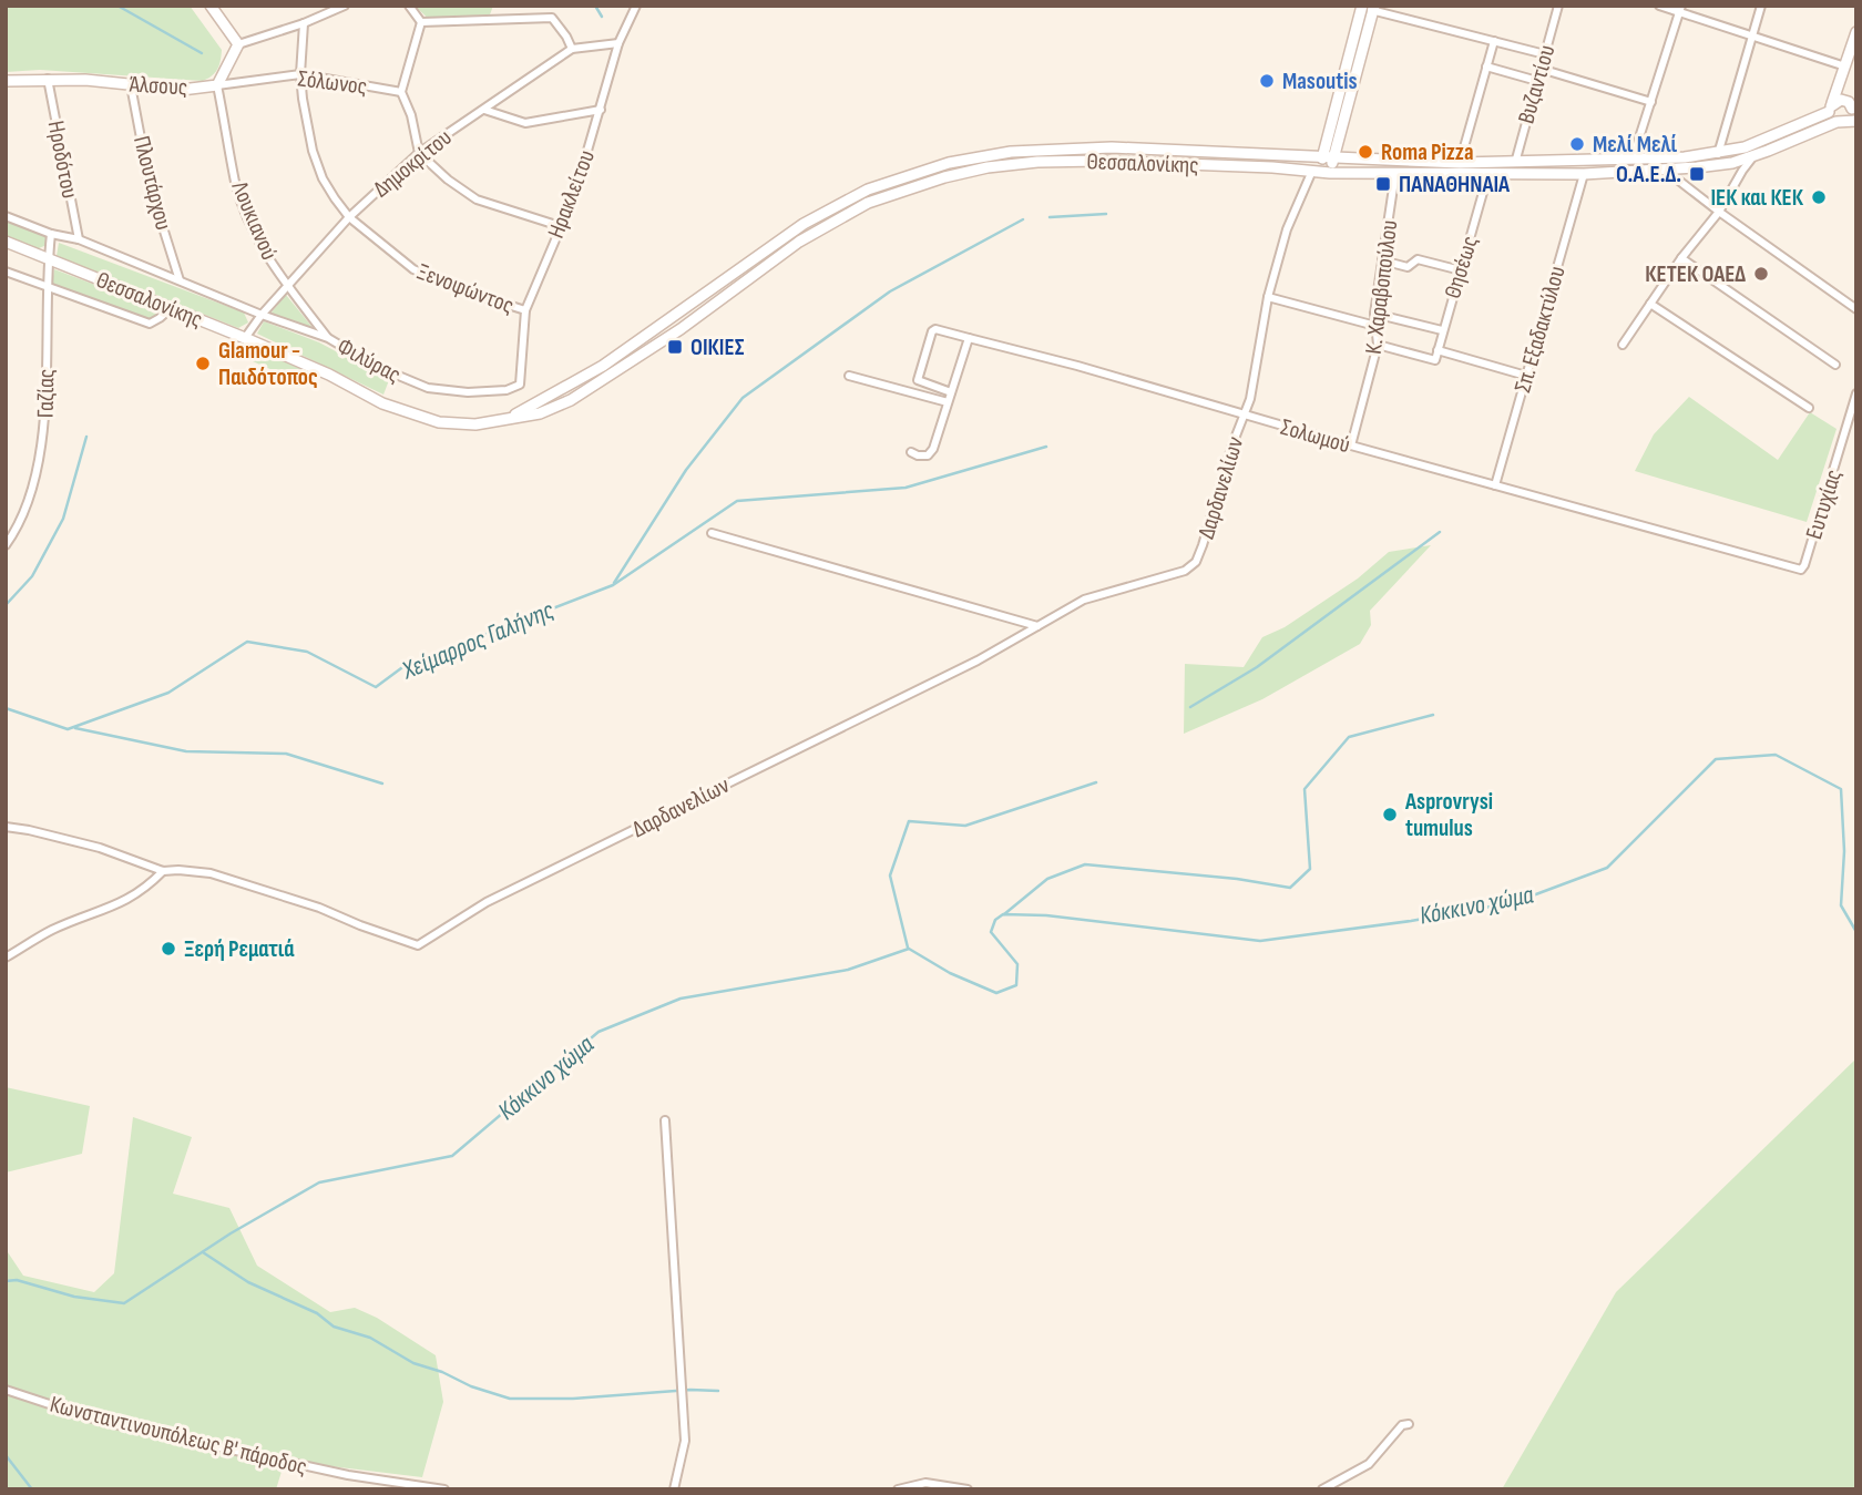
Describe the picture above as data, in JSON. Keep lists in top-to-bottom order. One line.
{"streets":{"main road":["Άλσους","Θεσσαλονίκης"],"street":["Σόλωνος","Βυζαντίου","Ηροδότου","Δημοκρίτου","Πλουτάρχου","Ηρακλείτου","Λουκιανού","Θησέως","Κ. Χαραβοπούλου","Ξενοφώντος","Σπ. Εξαδακτύλου","Φιλύρας","Γαζίας","Σολωμού","Δαρδανελίων","Ευτυχίας","Κωνσταντινουπόλεως Β' πάροδος"]},"crossings":[["Σόλωνος","Άλσους"],["Σόλωνος","Λουκιανού"],["Σόλωνος","Ξενοφώντος"],["Βυζαντίου","Θεσσαλονίκης"],["Άλσους","Ηροδότου"],["Άλσους","Πλουτάρχου"],["Άλσους","Λουκιανού"],["Ηροδότου","Φιλύρας"],["Δημοκρίτου","Θεσσαλονίκης"],["Δημοκρίτου","Ηρακλείτου"],["Δημοκρίτου","Λουκιανού"],["Δημοκρίτου","Ξενοφώντος"],["Δημοκρίτου","Φιλύρας"],["Θεσσαλονίκης","Θησέως"],["Θεσσαλονίκης","Κ. Χαραβοπούλου"],["Θεσσαλονίκης","Σπ. Εξαδακτύλου"],["Θεσσαλονίκης","Γαζίας"],["Πλουτάρχου","Φιλύρας"],["Ηρακλείτου","Ξενοφώντος"],["Ηρακλείτου","Φιλύρας"],["Λουκιανού","Φιλύρας"],["Θησέως","Κ. Χαραβοπούλου"],["Κ. Χαραβοπούλου","Σολωμού"],["Σπ. Εξαδακτύλου","Σολωμού"],["Φιλύρας","Γαζίας"],["Σολωμού","Δαρδανελίων"],["Σολωμού","Ευτυχίας"]],"water":["Χείμαρρος Γαλήνης","Κόκκινο χώμα"],"places":{"other":["Masoutis","Μελί Μελί","Roma Pizza","ΙΕΚ και ΚΕΚ","ΚΕΤΕΚ ΟΑΕΔ","Glamour - Παιδότοπος","Asprovrysi tumulus","Ξερή Ρεματιά"],"transit":["Ο.Α.Ε.Δ.","ΠΑΝΑΘΗΝΑΙΑ","ΟΙΚΙΕΣ"]}}
